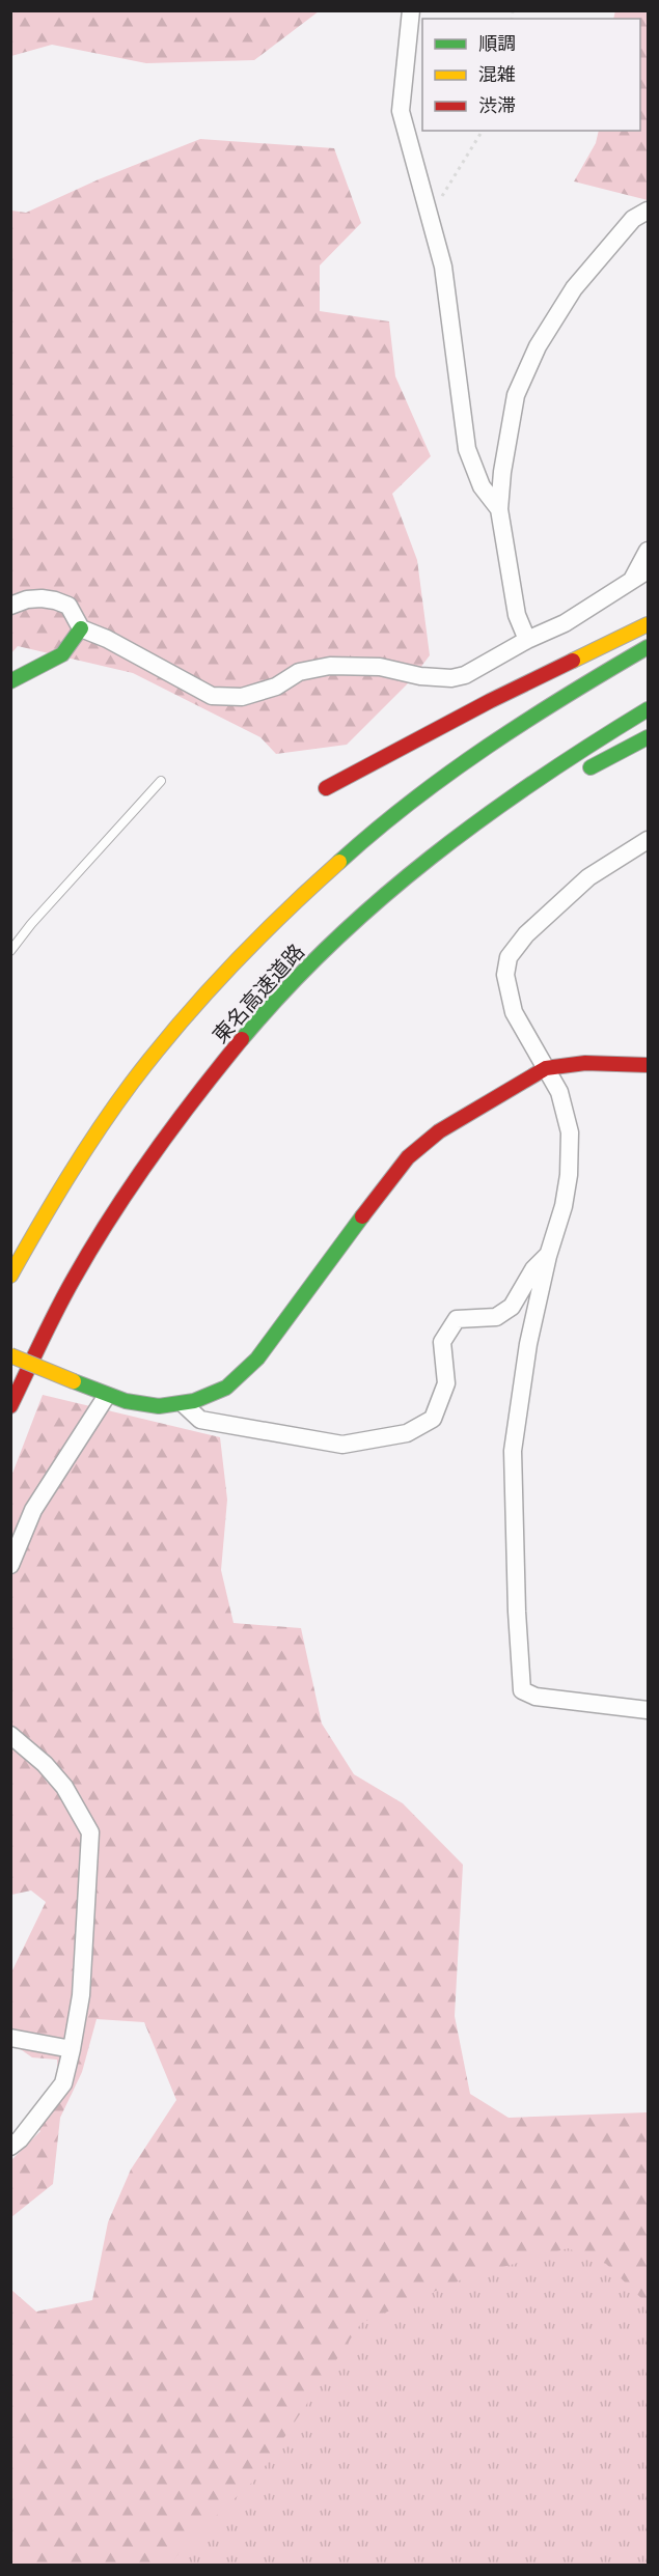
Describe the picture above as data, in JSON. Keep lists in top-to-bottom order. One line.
{"streets":{"main road":["東名高速道路"]},"legend":["順調","混雑","渋滞"]}
